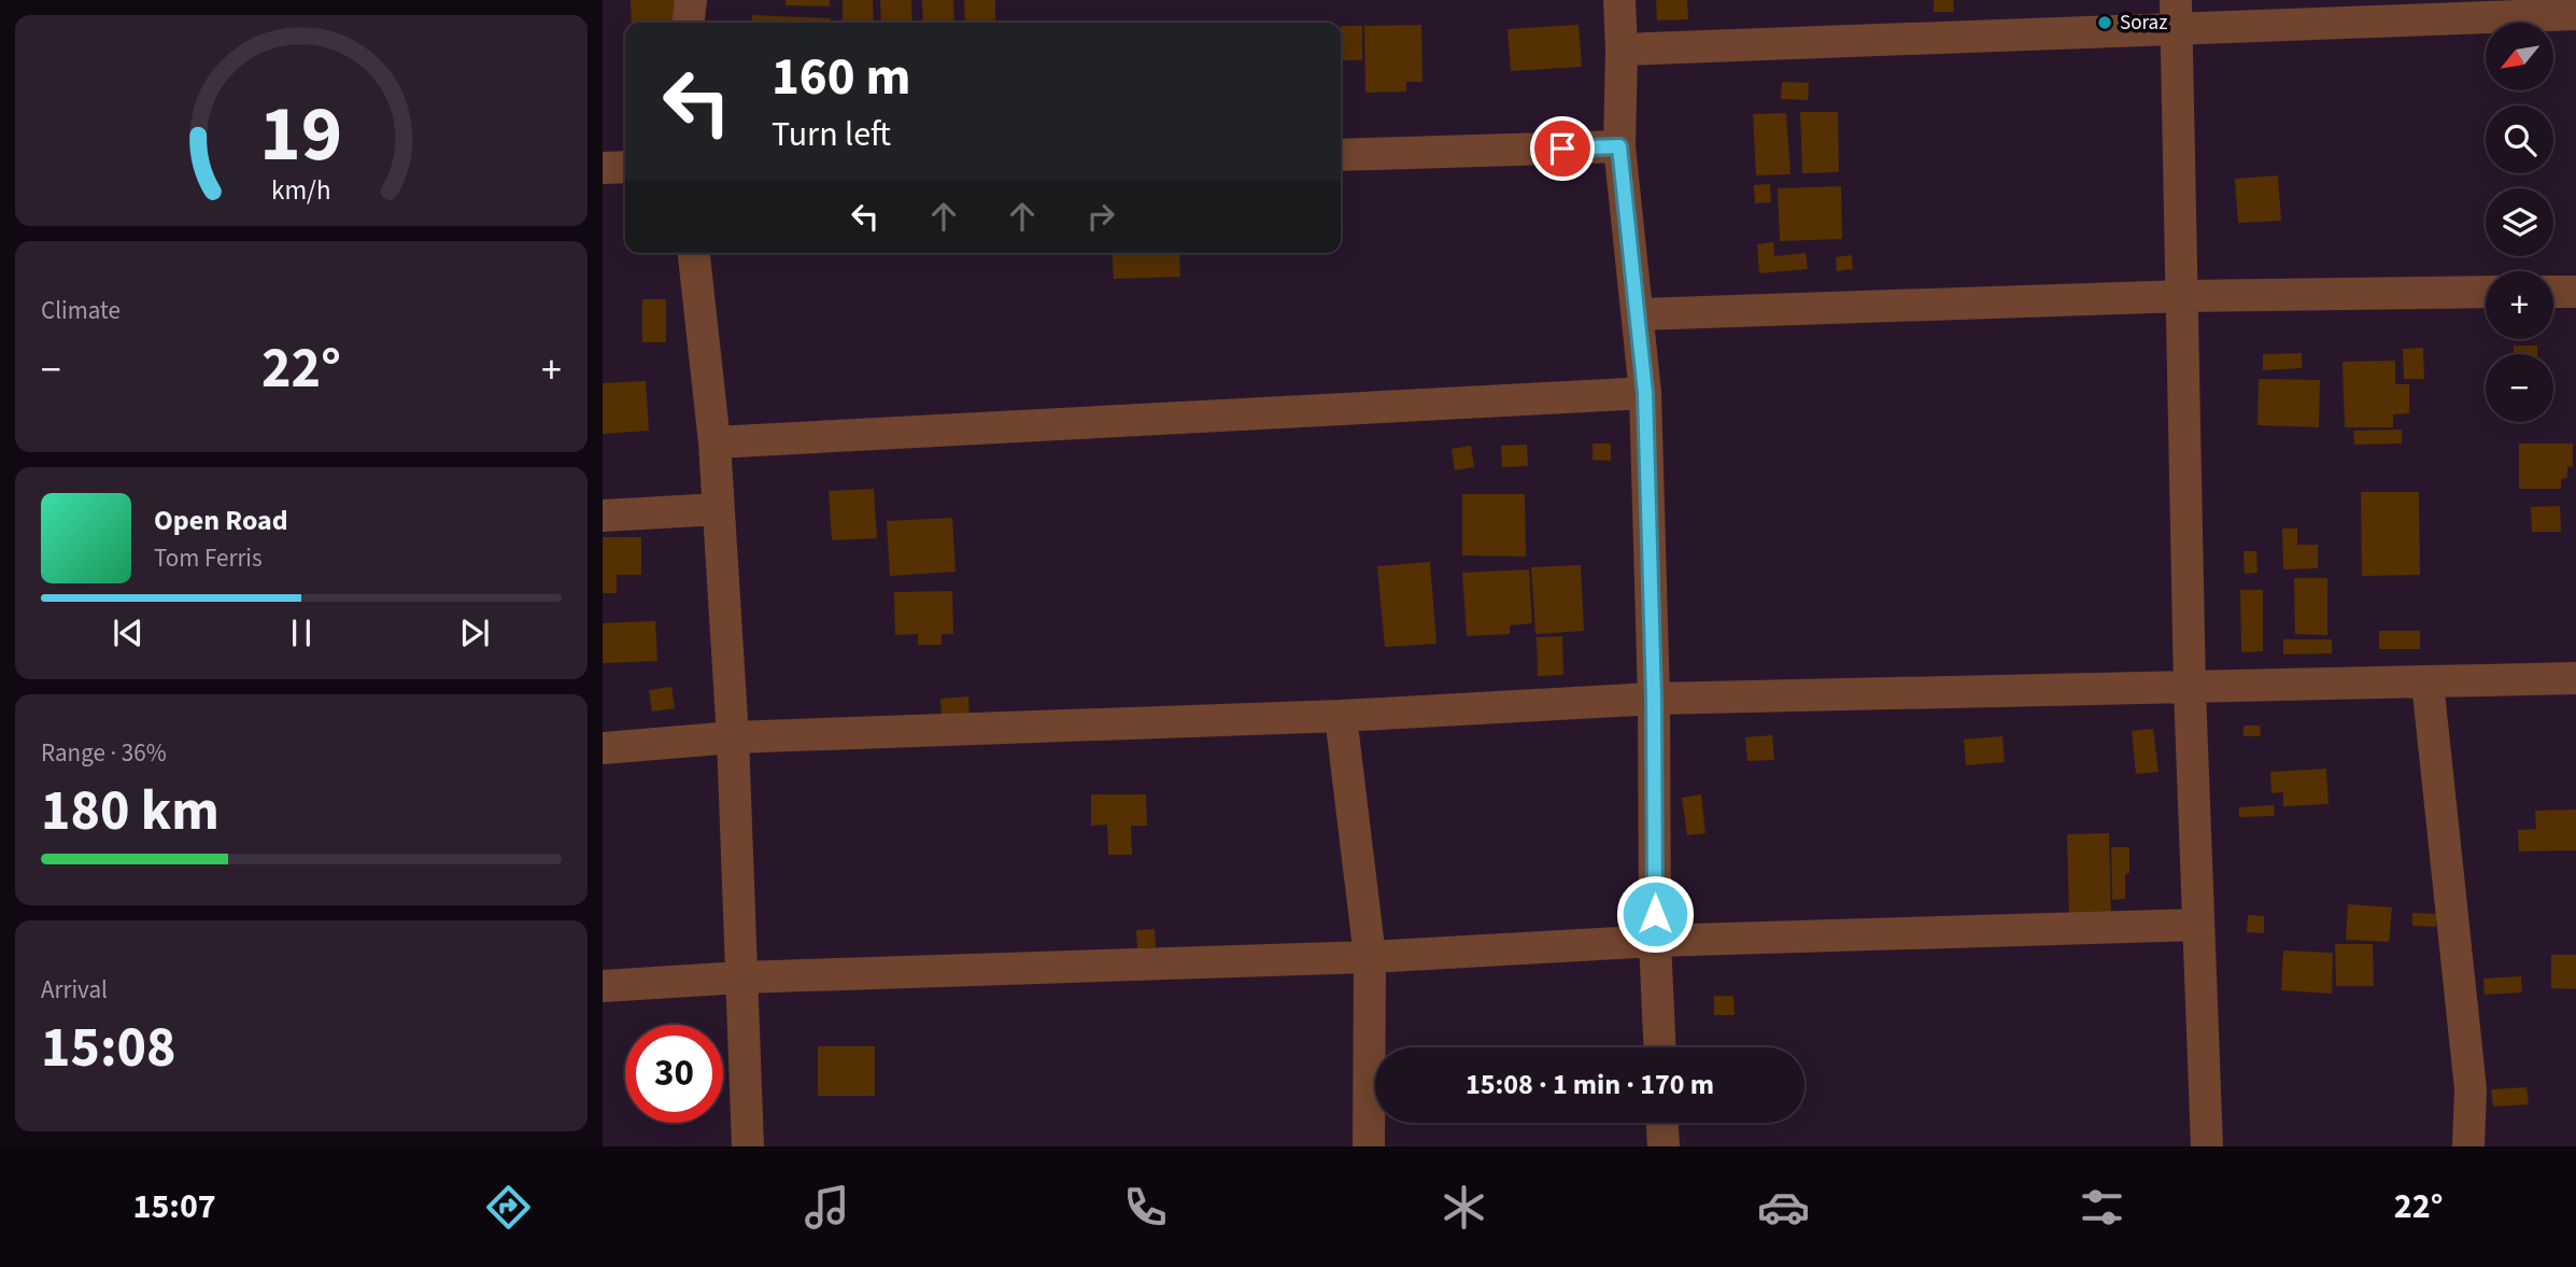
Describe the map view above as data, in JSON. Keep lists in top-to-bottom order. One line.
{"places":["Soraz"],"north":"bottom left","page":{"map_buttons":["+","−"],"turn":["160 m","Turn left"],"tile":["Climate",["Range · 36%","180 km"],["Arrival","15:08"]],"heat":["−","22°","+"],"song":["Open Road","Tom Ferris"],"limit":"30","trip":"15:08 · 1 min · 170 m","tabs":["15:07","22°"],"gauge":["19","km/h"]}}
